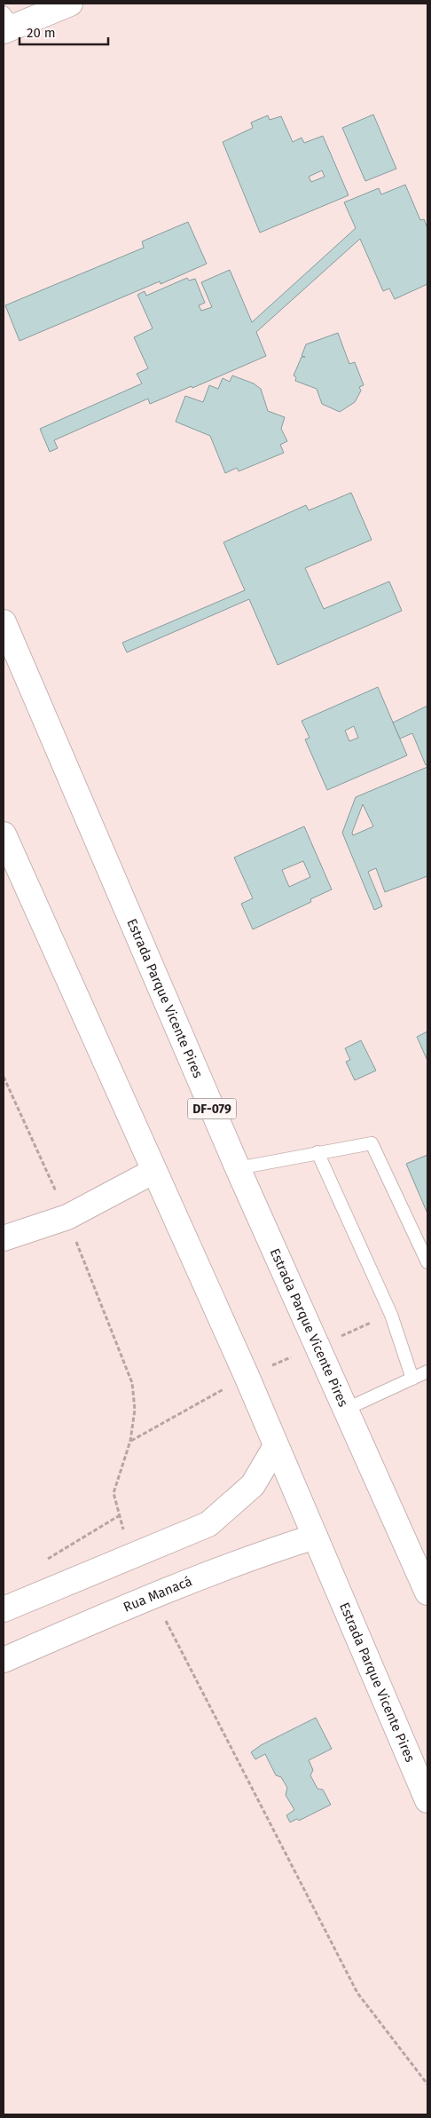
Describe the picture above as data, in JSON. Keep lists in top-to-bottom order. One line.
{"streets":{"main road":["Estrada Parque Vicente Pires","DF-079","Rua Manacá"]},"crossings":[["Estrada Parque Vicente Pires","Rua Manacá"]],"scale_bar":"20 m"}
